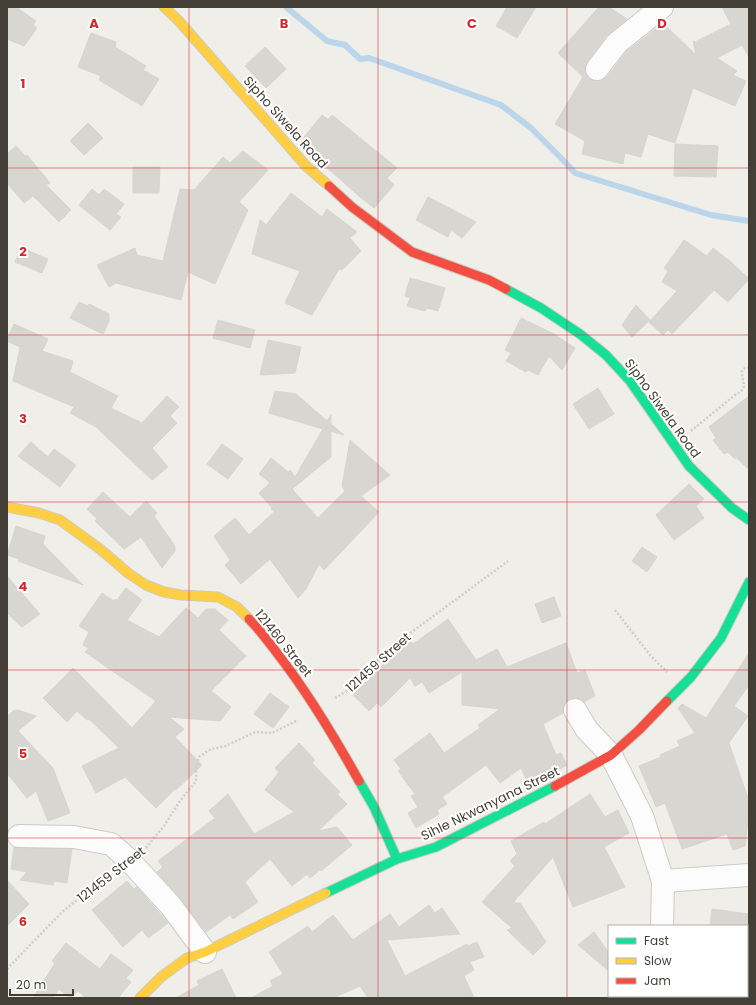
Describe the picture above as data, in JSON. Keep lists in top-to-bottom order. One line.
{"streets":{"street":["Sipho Siwela Road","121460 Street","Sihle Nkwanyana Street"],"path":["121459 Street"]},"crossings":[["121460 Street","121459 Street"],["121460 Street","Sihle Nkwanyana Street"]],"legend":["Fast","Slow","Jam"],"scale_bar":"20 m","grid":{"columns":["A","B","C","D"],"rows":["1","2","3","4","5","6"]}}
